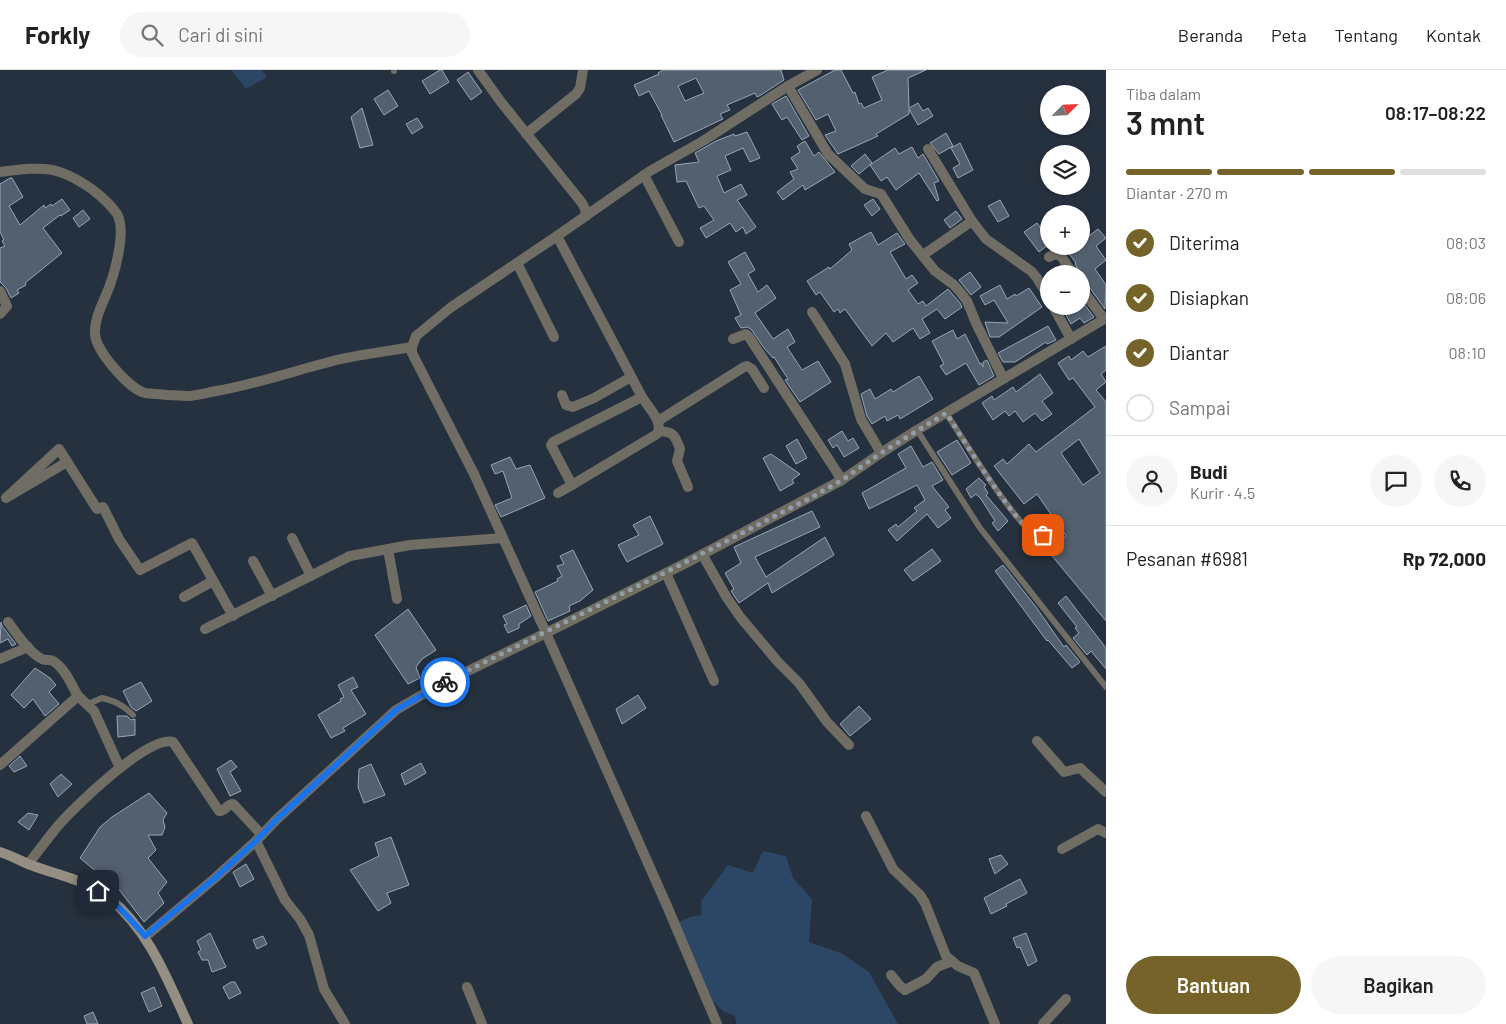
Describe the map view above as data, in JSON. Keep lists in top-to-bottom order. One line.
{"north":"top right","page":{"header":"Forkly","search":"Cari di sini","nav":["Beranda","Peta","Tentang","Kontak"],"heading":["3 mnt","Tiba dalam","08:17–08:22"],"panel":["Budi","Kurir · 4.5","Pesanan #6981","Rp 72,000"],"map_buttons":["+","−"],"bar":"Diantar · 270 m","list":[["Diterima","08:03"],["Disiapkan","08:06"],["Diantar","08:10"],"Sampai"],"buttons":["Bantuan","Bagikan"]}}
